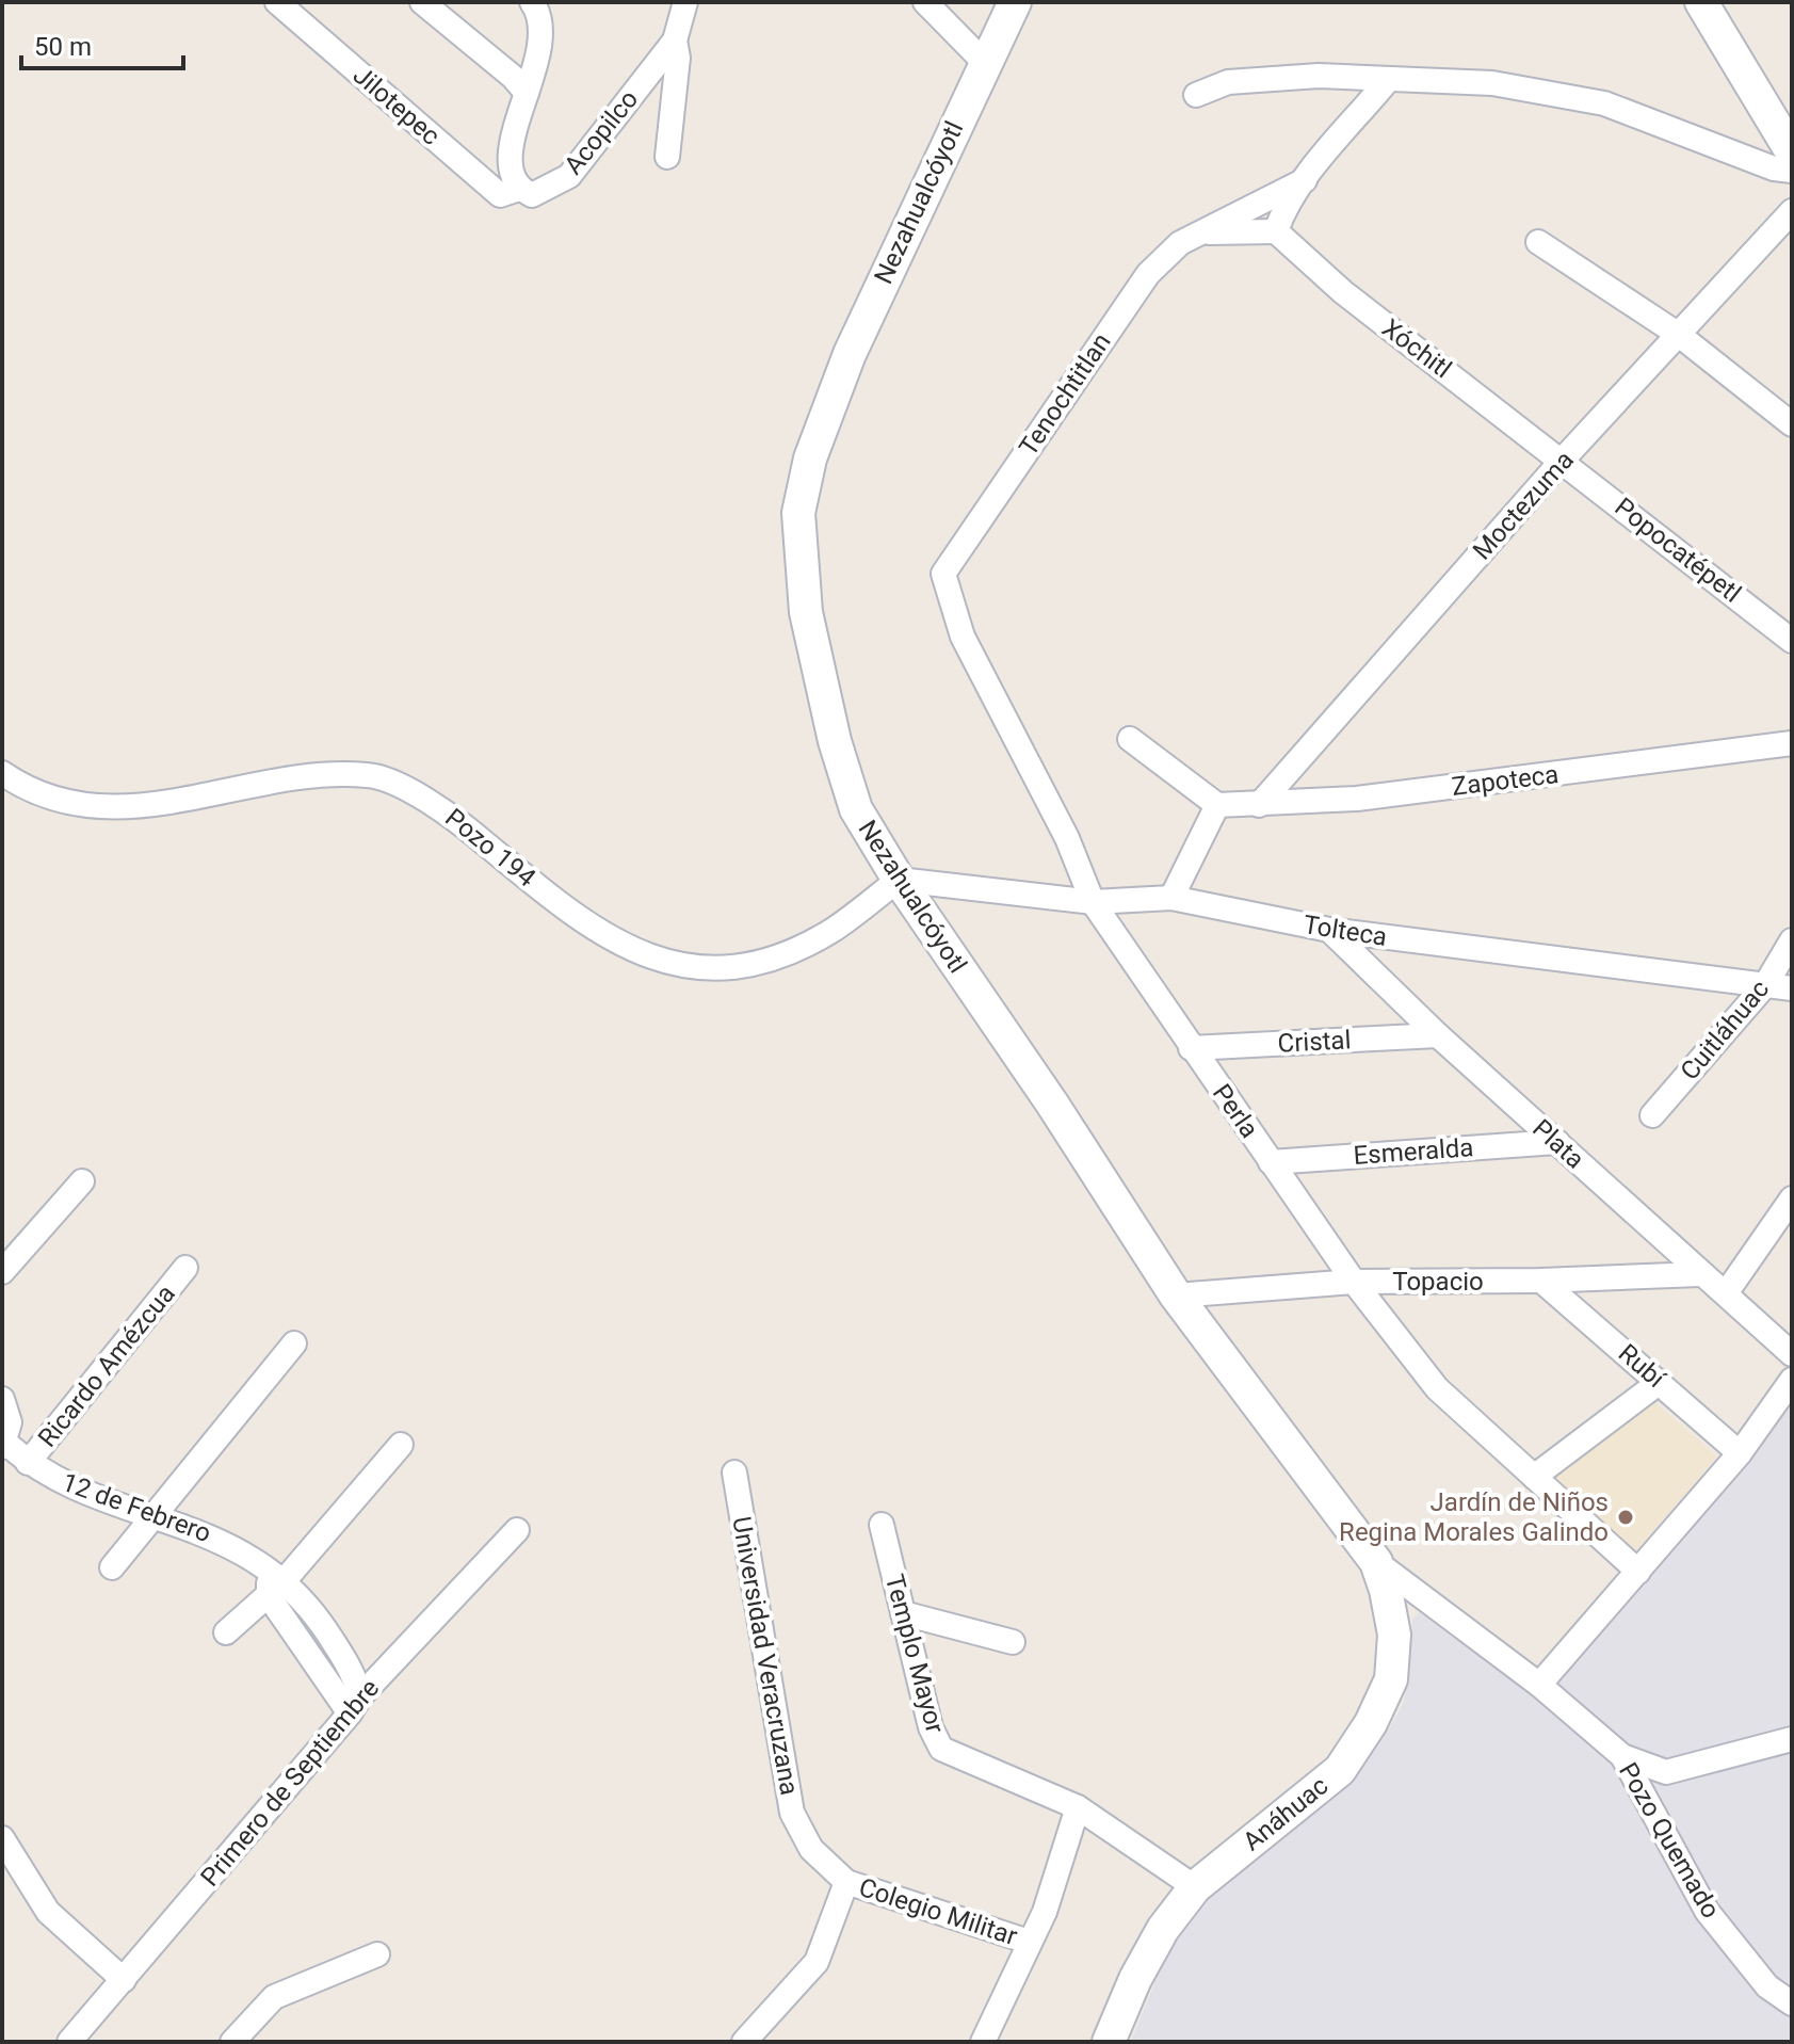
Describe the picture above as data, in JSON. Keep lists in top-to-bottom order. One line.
{"streets":{"main road":["Nezahualcóyotl","Anáhuac"],"street":["Jilotepec","Acopilco","Xóchitl","Tenochtitlan","Moctezuma","Popocatépetl","Zapoteca","Pozo 194","Tolteca","Cuitláhuac","Cristal","Perla","Plata","Esmeralda","Topacio","Ricardo Amézcua","Rubí","12 de Febrero","Templo Mayor","Universidad Veracruzana","Primero de Septiembre","Pozo Quemado","Colegio Militar"]},"crossings":[["Jilotepec","Acopilco"],["Nezahualcóyotl","Pozo 194"],["Nezahualcóyotl","Tolteca"],["Nezahualcóyotl","Topacio"],["Nezahualcóyotl","Anáhuac"],["Nezahualcóyotl","Pozo Quemado"],["Xóchitl","Moctezuma"],["Xóchitl","Popocatépetl"],["Tenochtitlan","Perla"],["Moctezuma","Popocatépetl"],["Moctezuma","Zapoteca"],["Pozo 194","Tolteca"],["Tolteca","Cuitláhuac"],["Tolteca","Perla"],["Tolteca","Plata"],["Cristal","Perla"],["Cristal","Plata"],["Perla","Esmeralda"],["Perla","Topacio"],["Plata","Esmeralda"],["Plata","Topacio"],["Topacio","Rubí"],["Ricardo Amézcua","12 de Febrero"],["12 de Febrero","Primero de Septiembre"],["Templo Mayor","Anáhuac"],["Universidad Veracruzana","Colegio Militar"],["Anáhuac","Pozo Quemado"]],"places":["Jardín de Niños Regina Morales Galindo"],"scale_bar":"50 m"}
